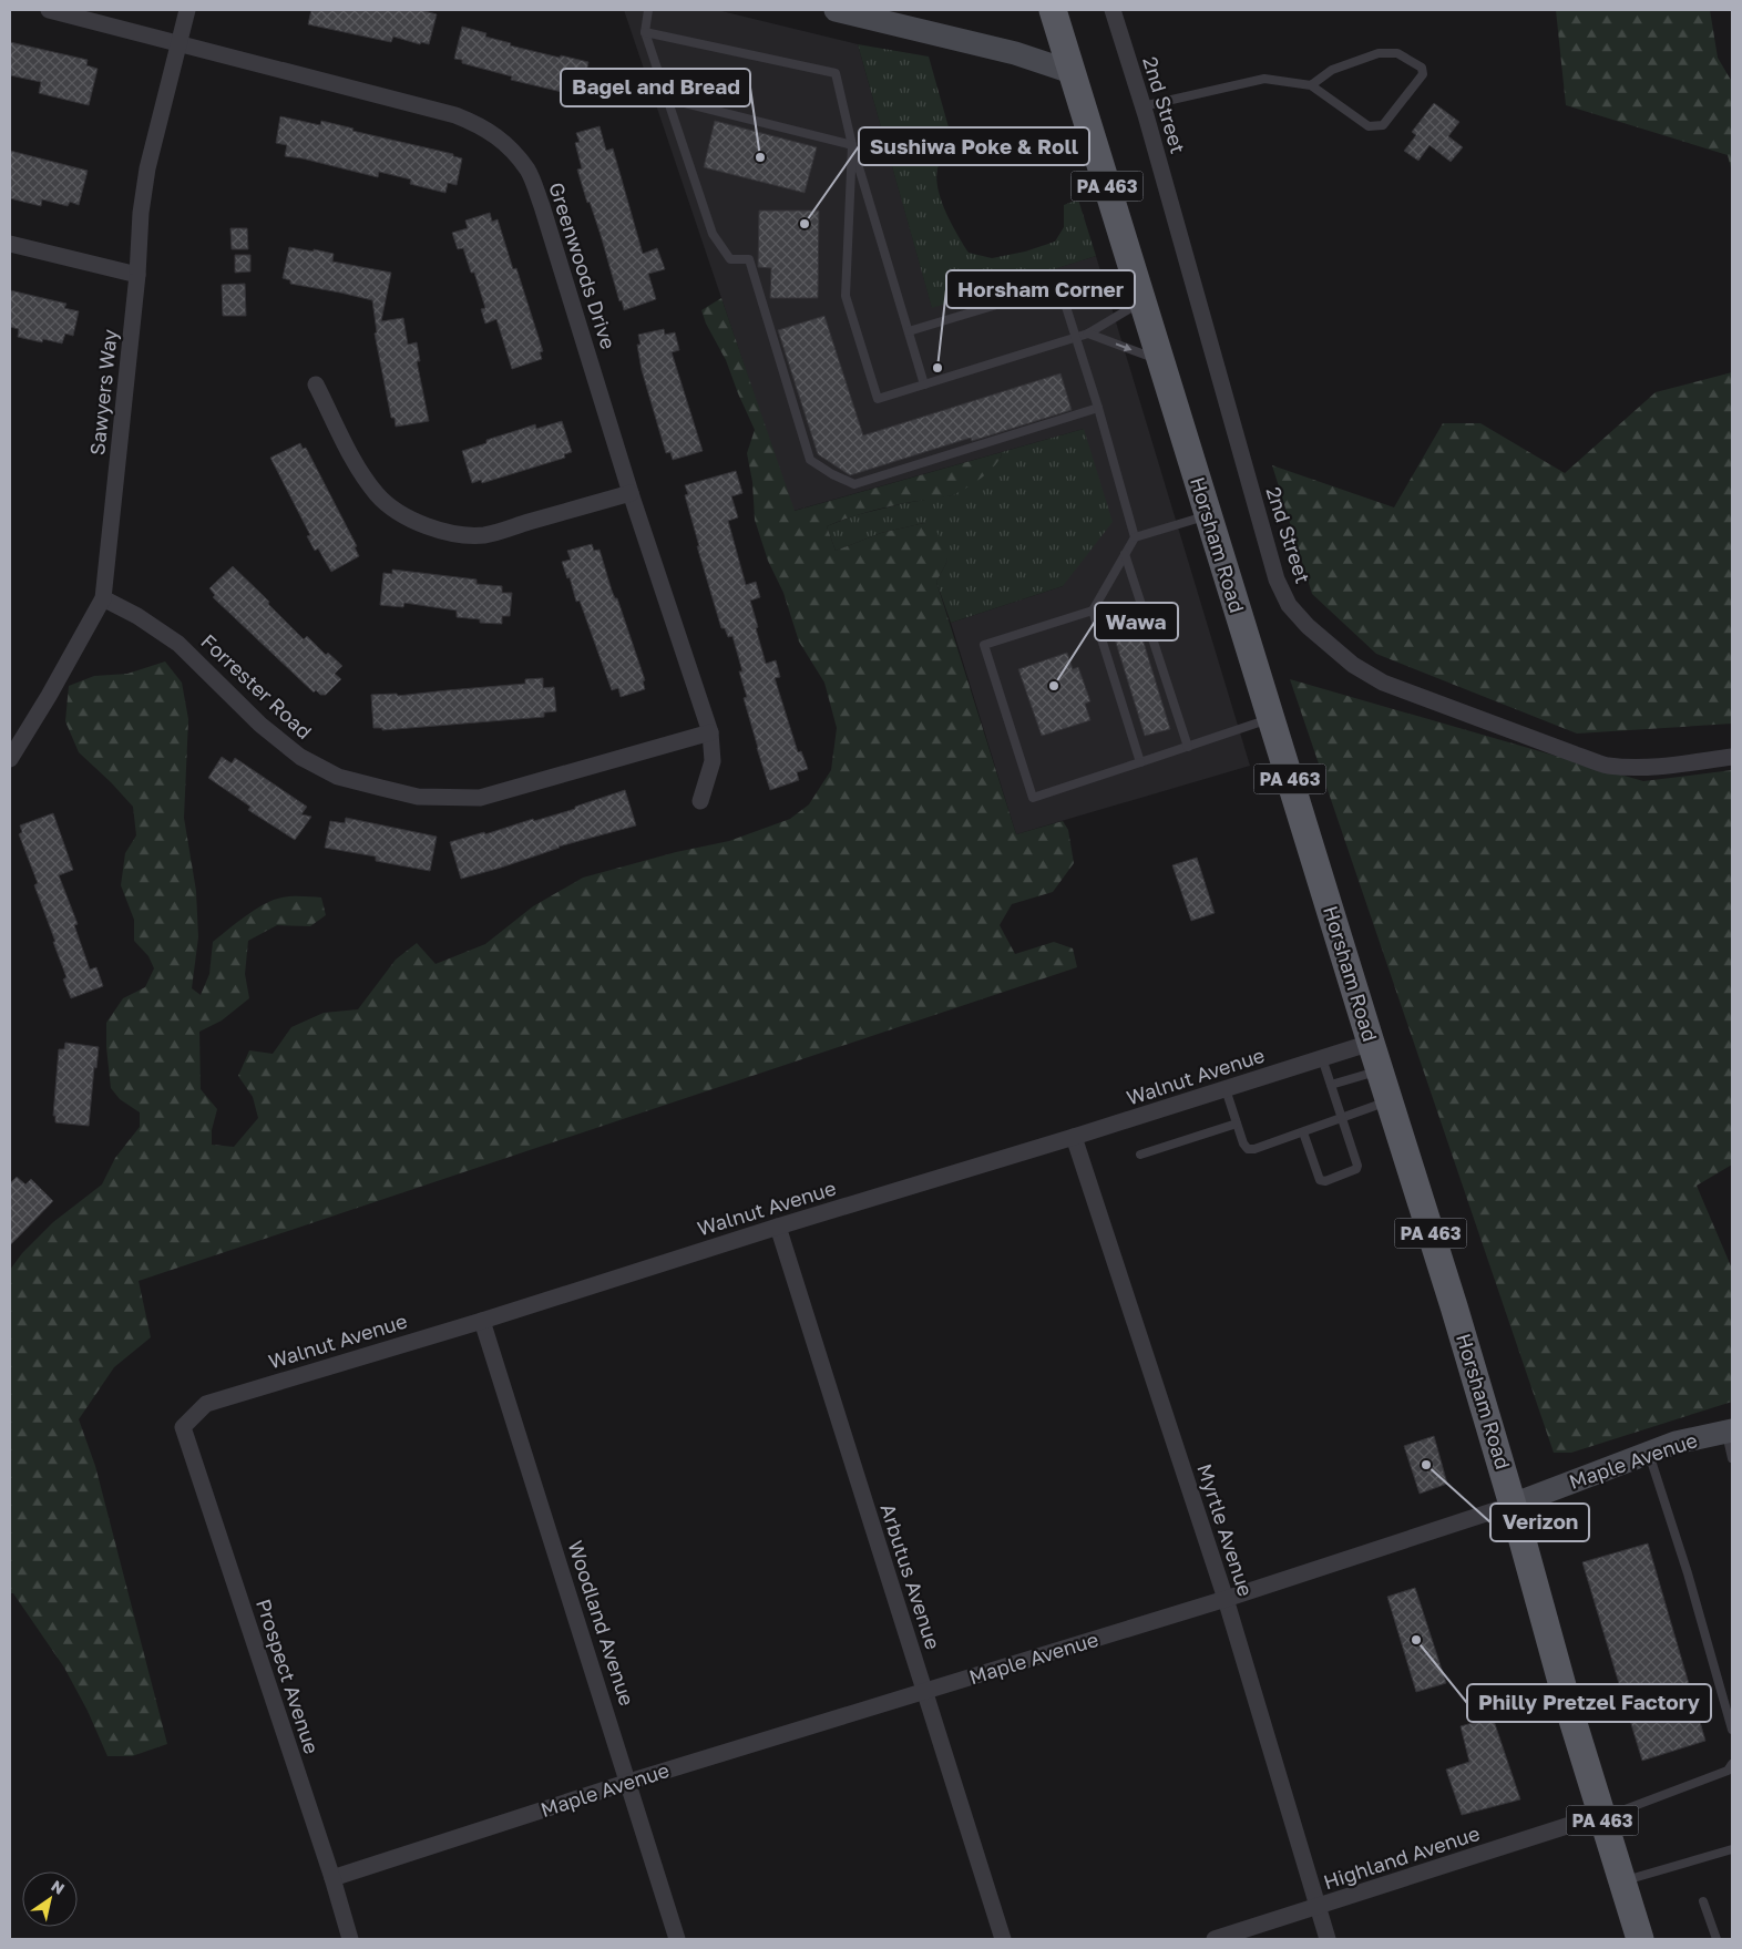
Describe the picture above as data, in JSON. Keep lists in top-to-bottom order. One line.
{"streets":{"main road":["PA 463","Horsham Road","Maple Avenue"],"street":["2nd Street","Greenwoods Drive","Sawyers Way","Forrester Road","Walnut Avenue","Myrtle Avenue","Arbutus Avenue","Woodland Avenue","Prospect Avenue","Highland Avenue"]},"crossings":[["Greenwoods Drive","Sawyers Way"],["Greenwoods Drive","Forrester Road"],["Sawyers Way","Forrester Road"],["Horsham Road","Walnut Avenue"],["Horsham Road","Maple Avenue"],["Horsham Road","Highland Avenue"],["Walnut Avenue","Myrtle Avenue"],["Walnut Avenue","Arbutus Avenue"],["Walnut Avenue","Woodland Avenue"],["Walnut Avenue","Prospect Avenue"],["Maple Avenue","Myrtle Avenue"],["Maple Avenue","Arbutus Avenue"],["Maple Avenue","Woodland Avenue"],["Maple Avenue","Prospect Avenue"],["Myrtle Avenue","Highland Avenue"]],"places":["Bagel and Bread","Sushiwa Poke & Roll","Horsham Corner","Wawa","Verizon","Philly Pretzel Factory"],"north":"top right"}
